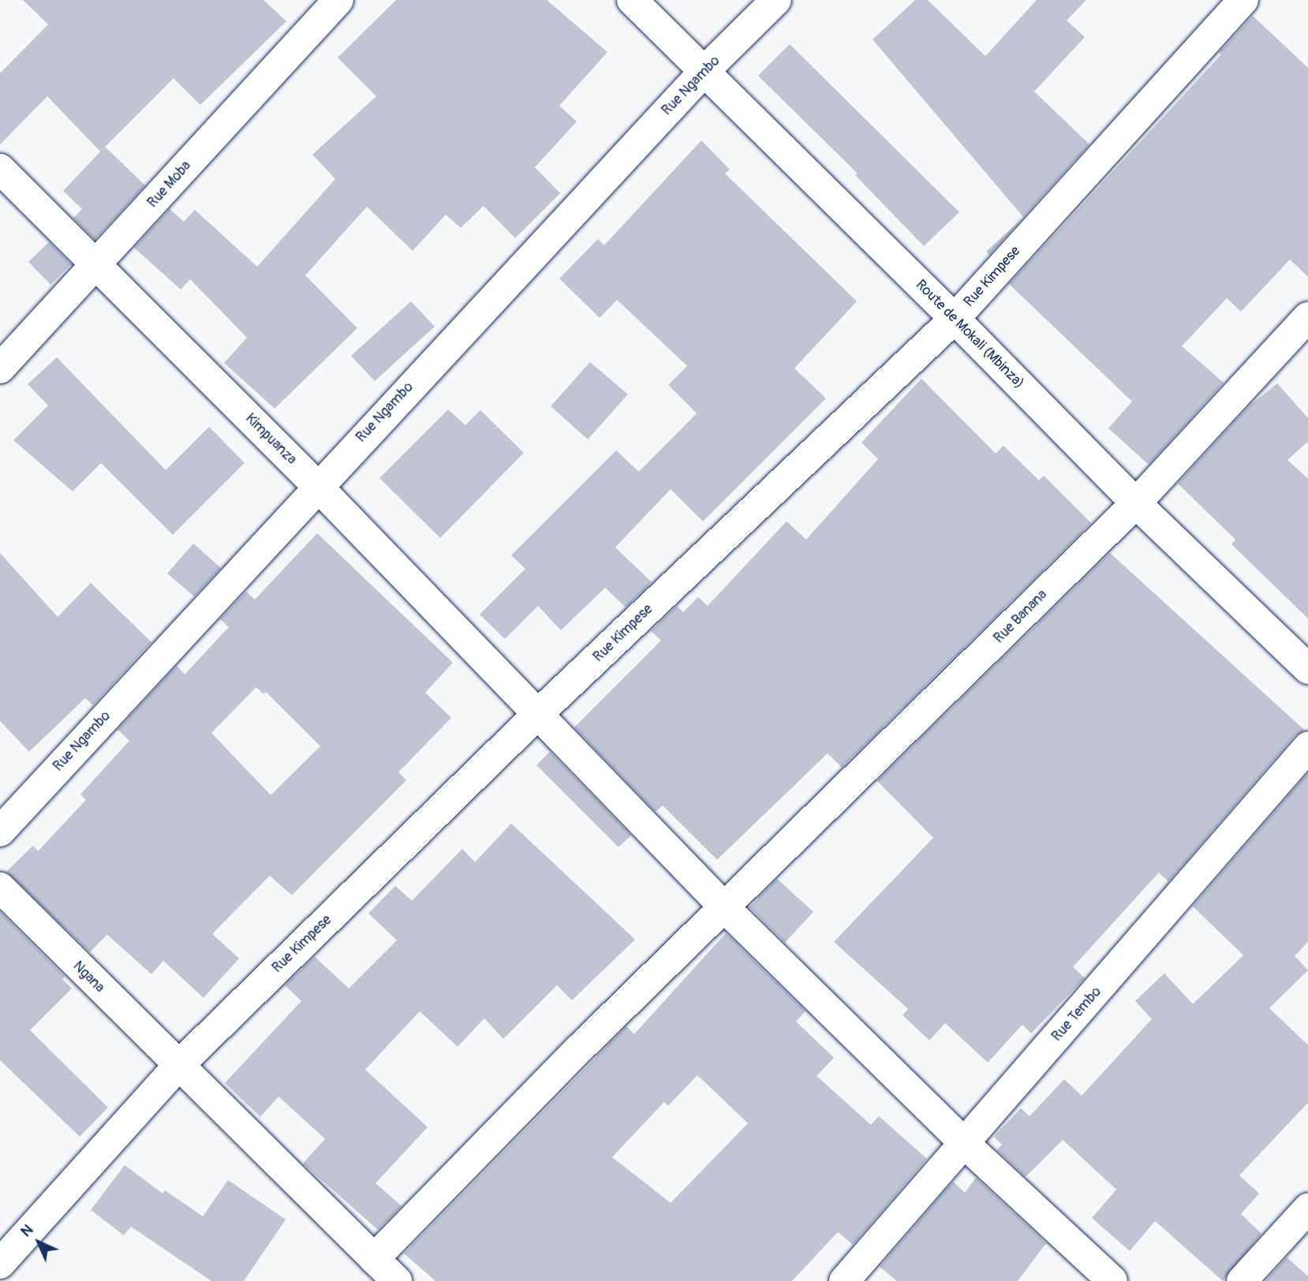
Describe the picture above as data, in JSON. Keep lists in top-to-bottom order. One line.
{"streets":{"street":["Rue Ngambo","Rue Moba","Rue Kimpese","Route de Mokali (Mbinza)","Kimpuanza","Rue Banana","Ngana","Rue Tembo"]},"crossings":[["Rue Ngambo","Route de Mokali (Mbinza)"],["Rue Ngambo","Kimpuanza"],["Rue Moba","Kimpuanza"],["Rue Kimpese","Route de Mokali (Mbinza)"],["Rue Kimpese","Kimpuanza"],["Rue Kimpese","Ngana"],["Route de Mokali (Mbinza)","Rue Banana"],["Kimpuanza","Rue Banana"],["Kimpuanza","Rue Tembo"],["Rue Banana","Ngana"]],"north":"top left"}
